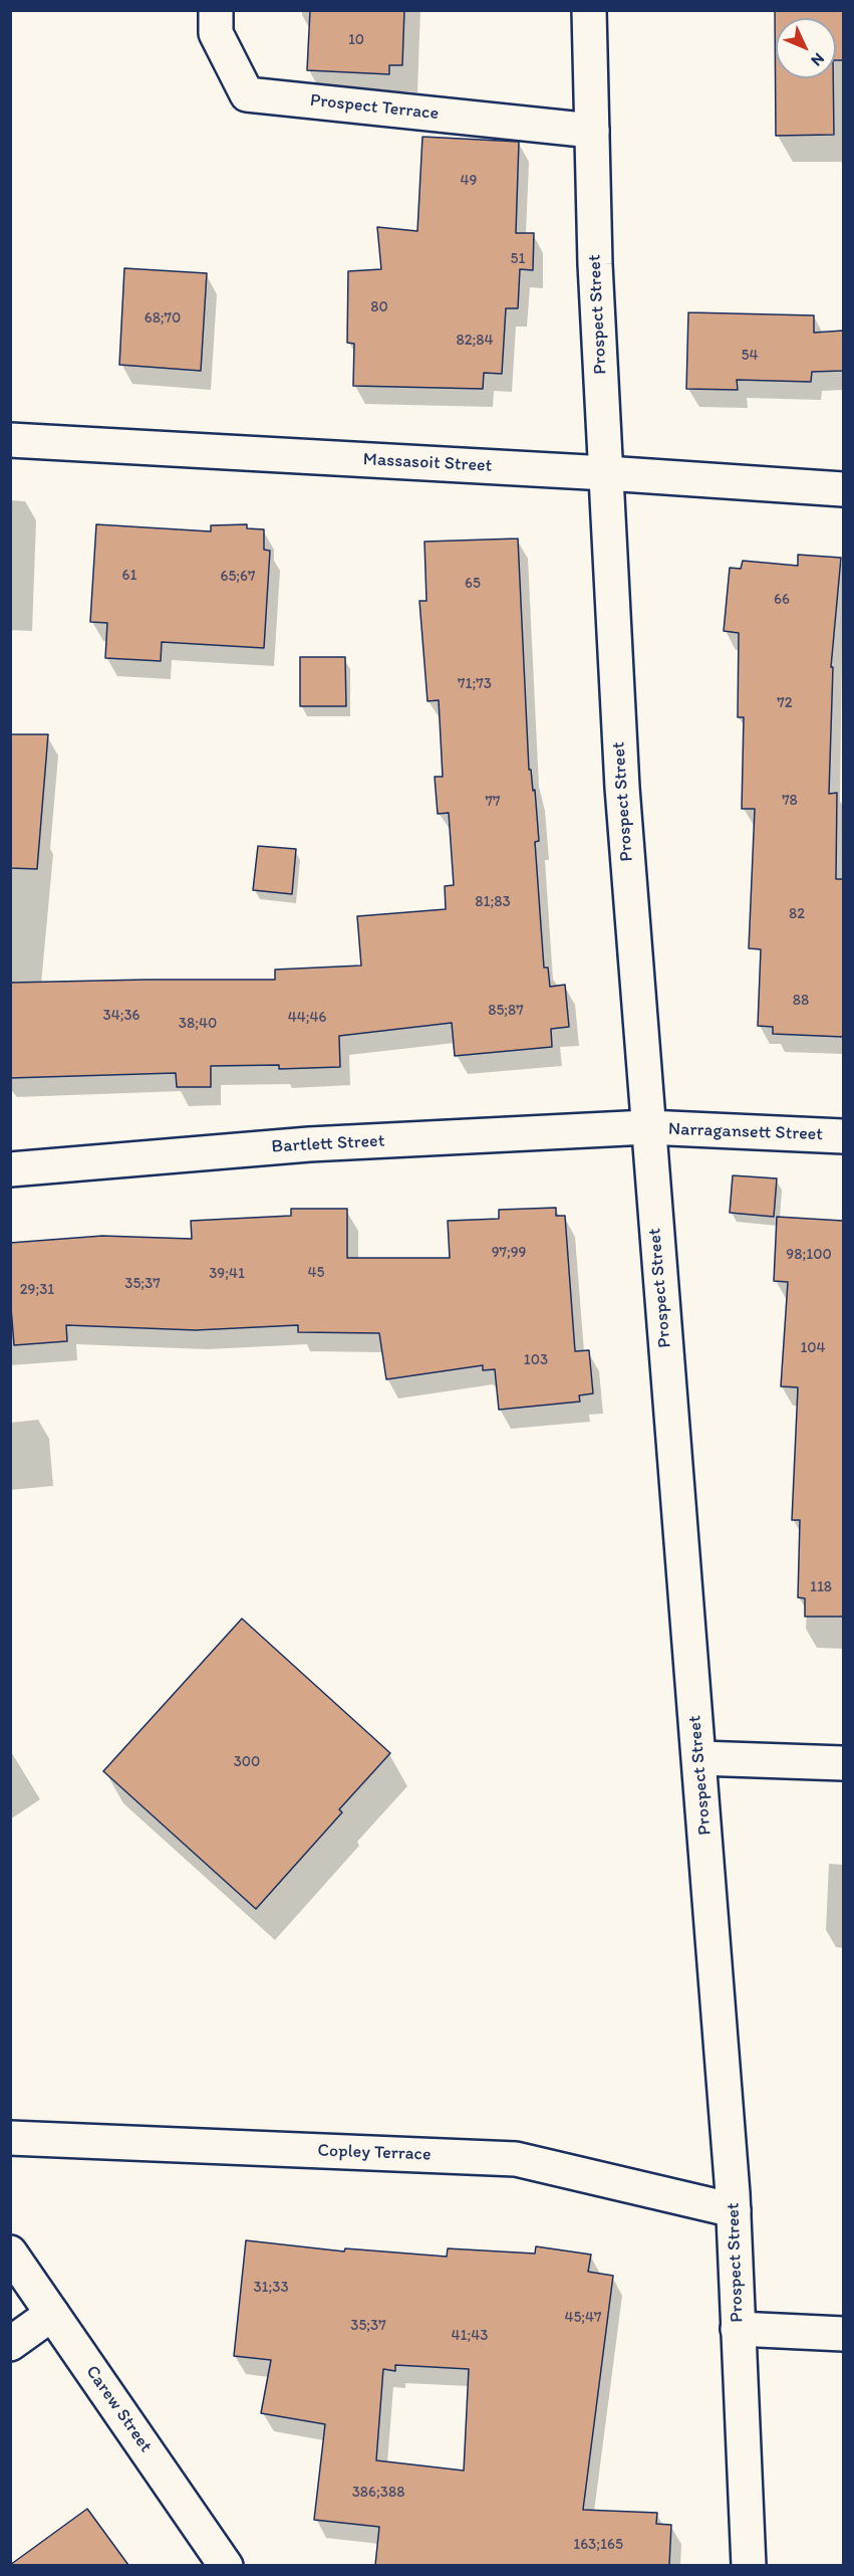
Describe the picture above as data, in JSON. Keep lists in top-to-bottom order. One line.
{"streets":{"street":["Prospect Terrace","Prospect Street","Massasoit Street","Narragansett Street","Bartlett Street","Copley Terrace","Carew Street"]},"crossings":[["Prospect Terrace","Prospect Street"],["Prospect Street","Massasoit Street"],["Prospect Street","Narragansett Street"],["Prospect Street","Bartlett Street"],["Prospect Street","Copley Terrace"],["Narragansett Street","Bartlett Street"]],"house_numbers":["10","49","51","80","68;70","82;84","54","61","65;67","65","66","71;73","72","78","77","81;83","82","88","85;87","34;36","44;46","38;40","97;99","98;100","45","39;41","35;37","29;31","104","103","118","300","31;33","45;47","35;37","41;43","386;388","163;165"],"north":"bottom right"}
